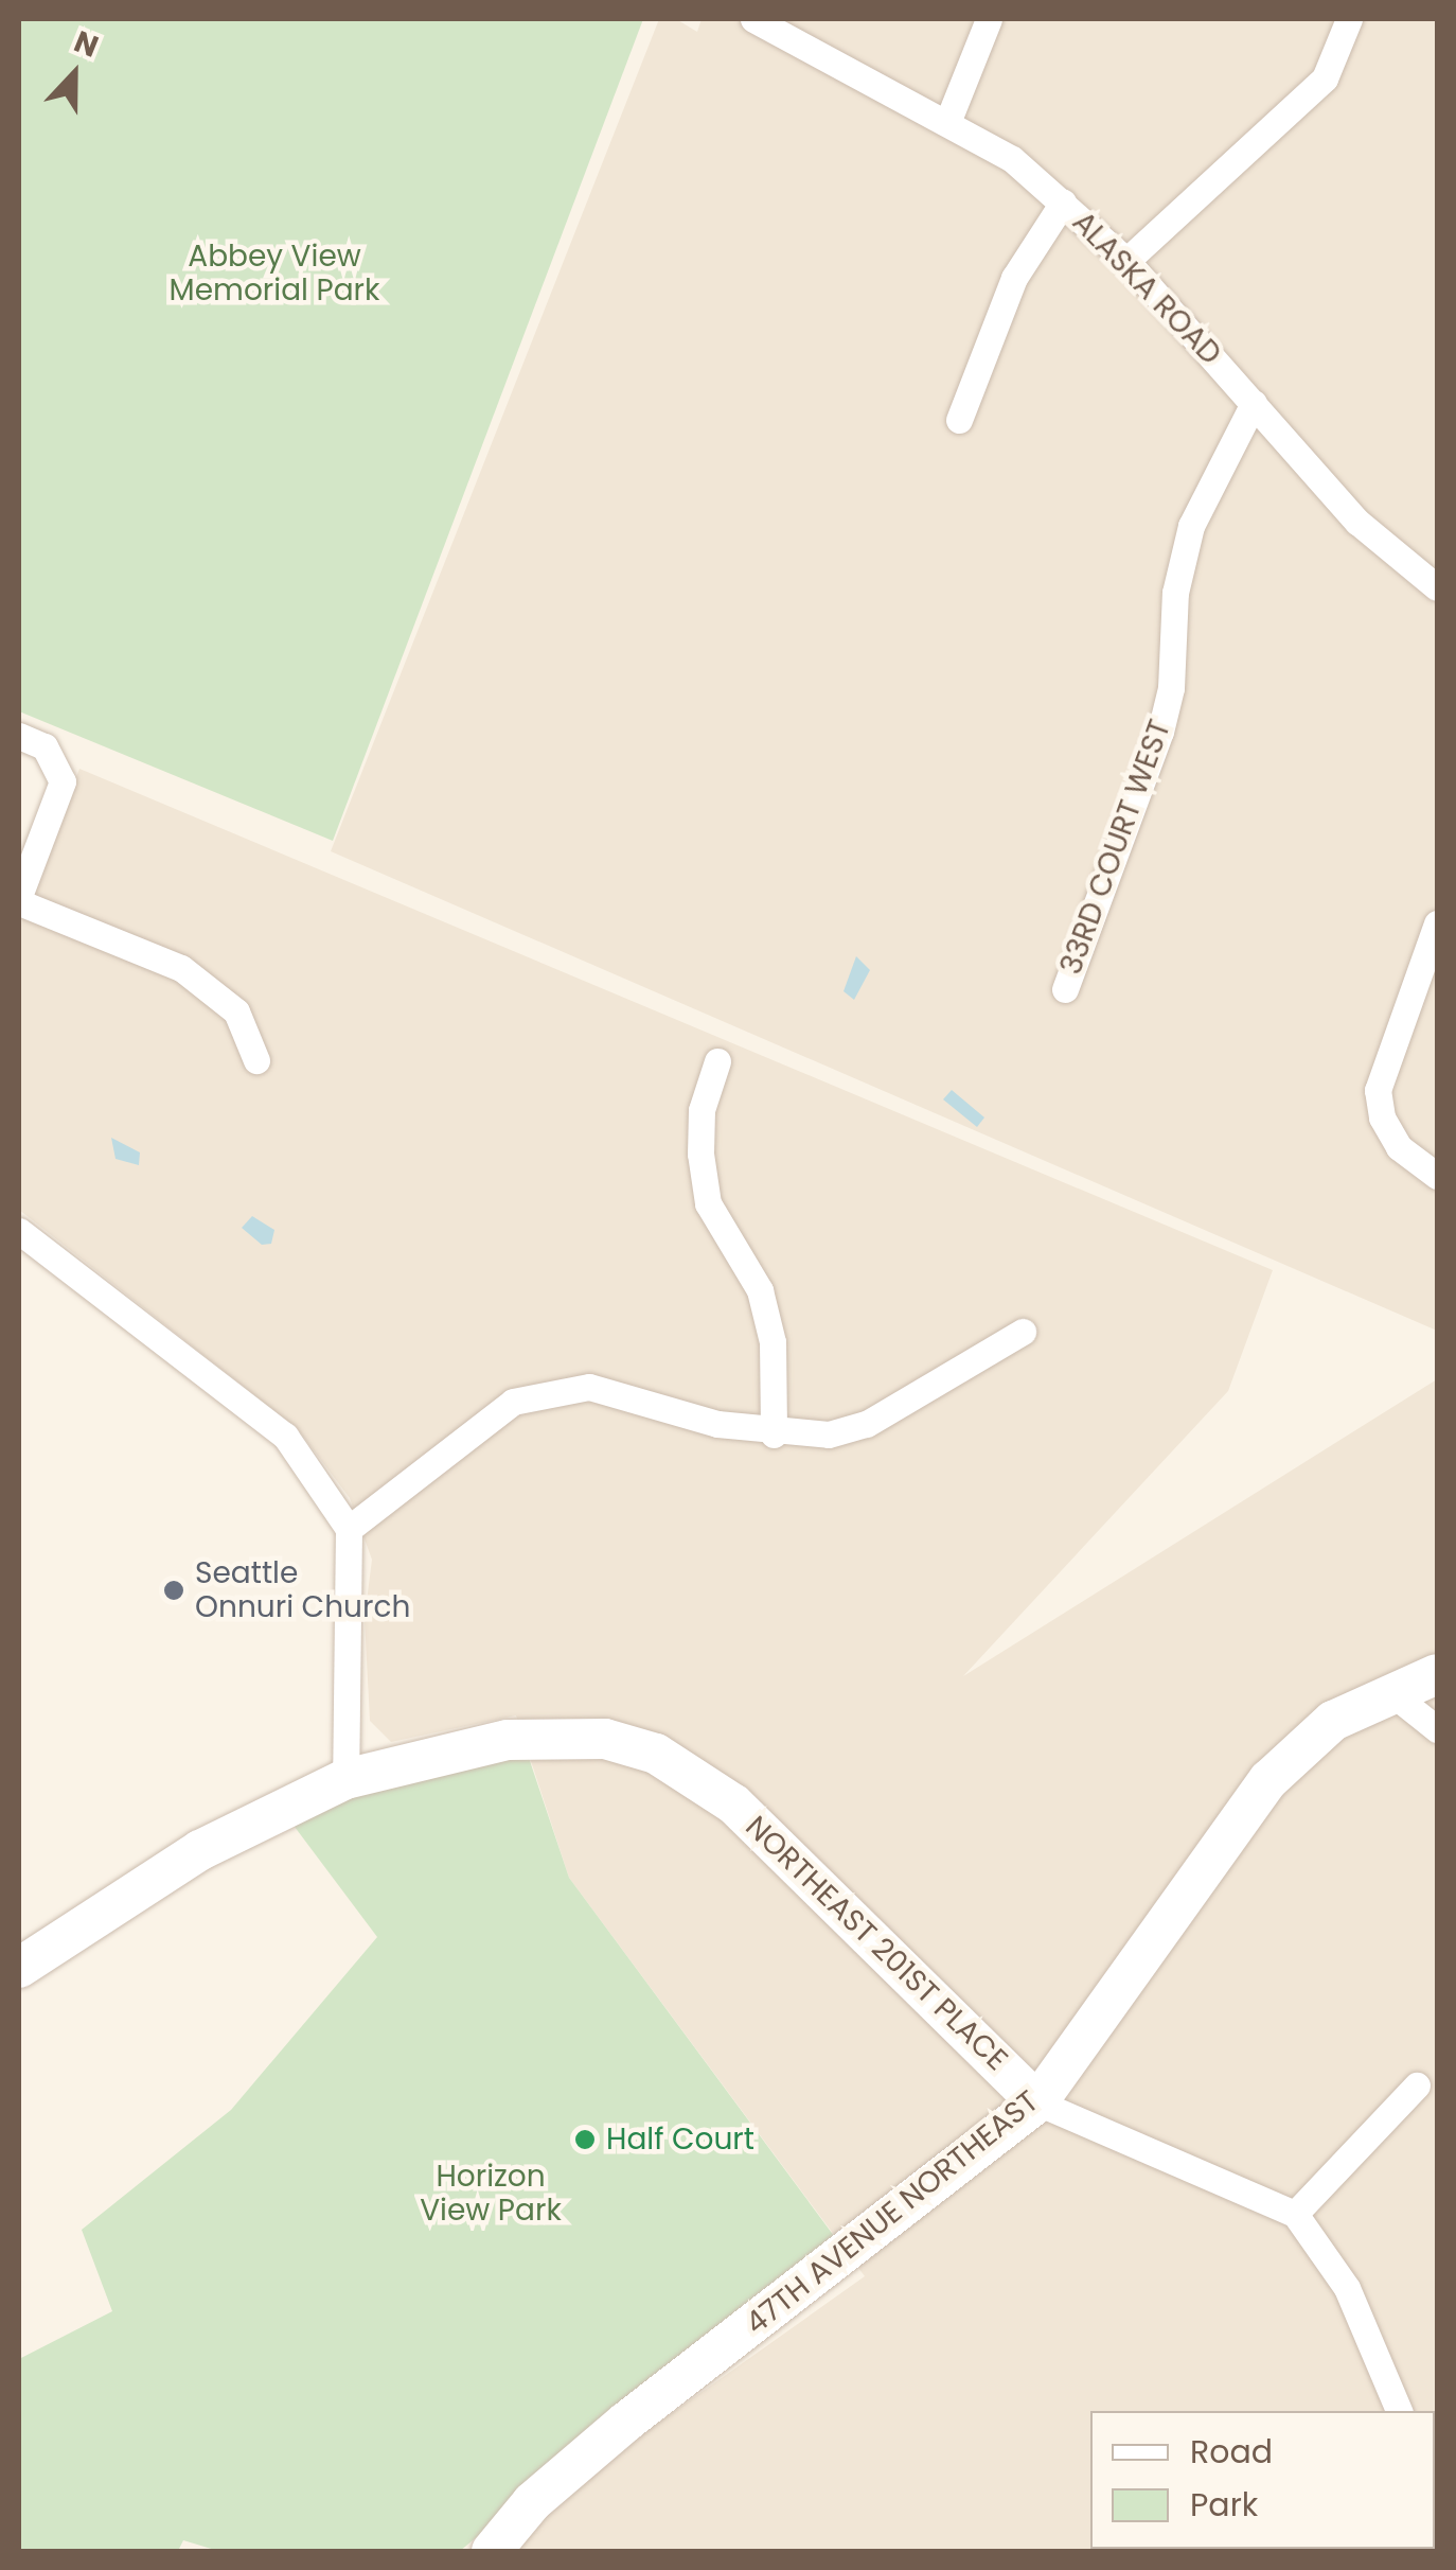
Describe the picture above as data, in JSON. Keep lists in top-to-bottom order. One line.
{"streets":{"street":["ALASKA ROAD","33RD COURT WEST","NORTHEAST 201ST PLACE","47TH AVENUE NORTHEAST"]},"crossings":[["ALASKA ROAD","33RD COURT WEST"],["NORTHEAST 201ST PLACE","47TH AVENUE NORTHEAST"]],"parks":["Abbey View Memorial Park","Horizon View Park"],"places":["Seattle Onnuri Church","Half Court"],"legend":["Road","Park"],"north":"top"}
